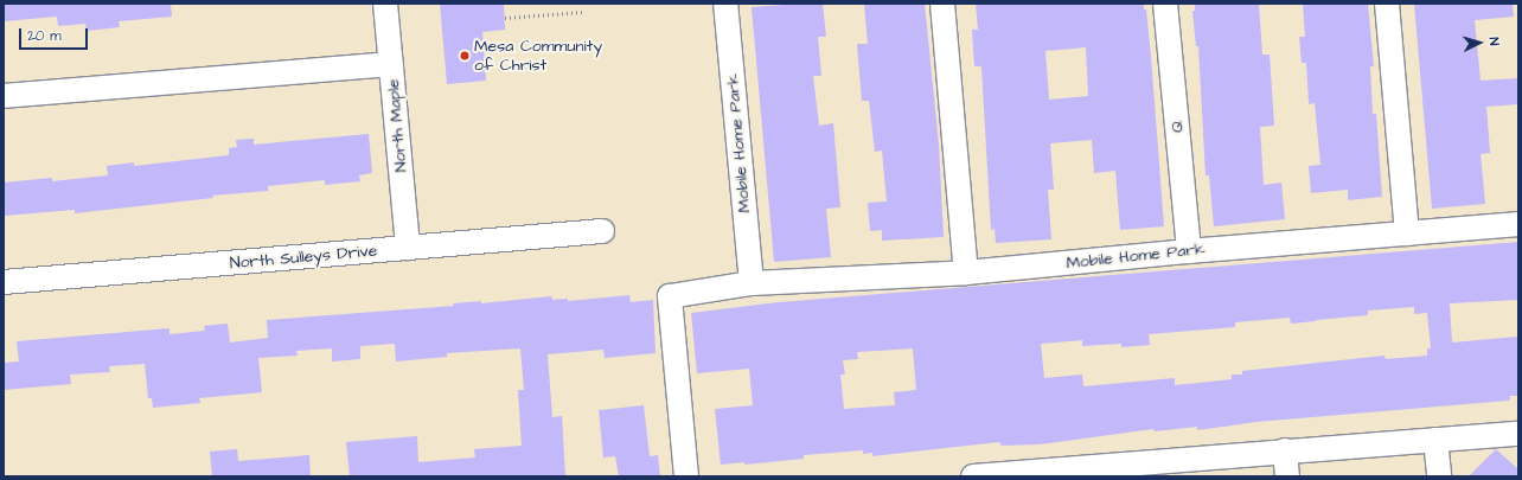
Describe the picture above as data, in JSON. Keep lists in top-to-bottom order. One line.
{"streets":{"street":["North Maple","Q","Mobile Home Park","North Sulleys Drive"]},"crossings":[["North Maple","North Sulleys Drive"],["Q","Mobile Home Park"]],"places":["Mesa Community of Christ"],"scale_bar":"20 m","north":"right"}
